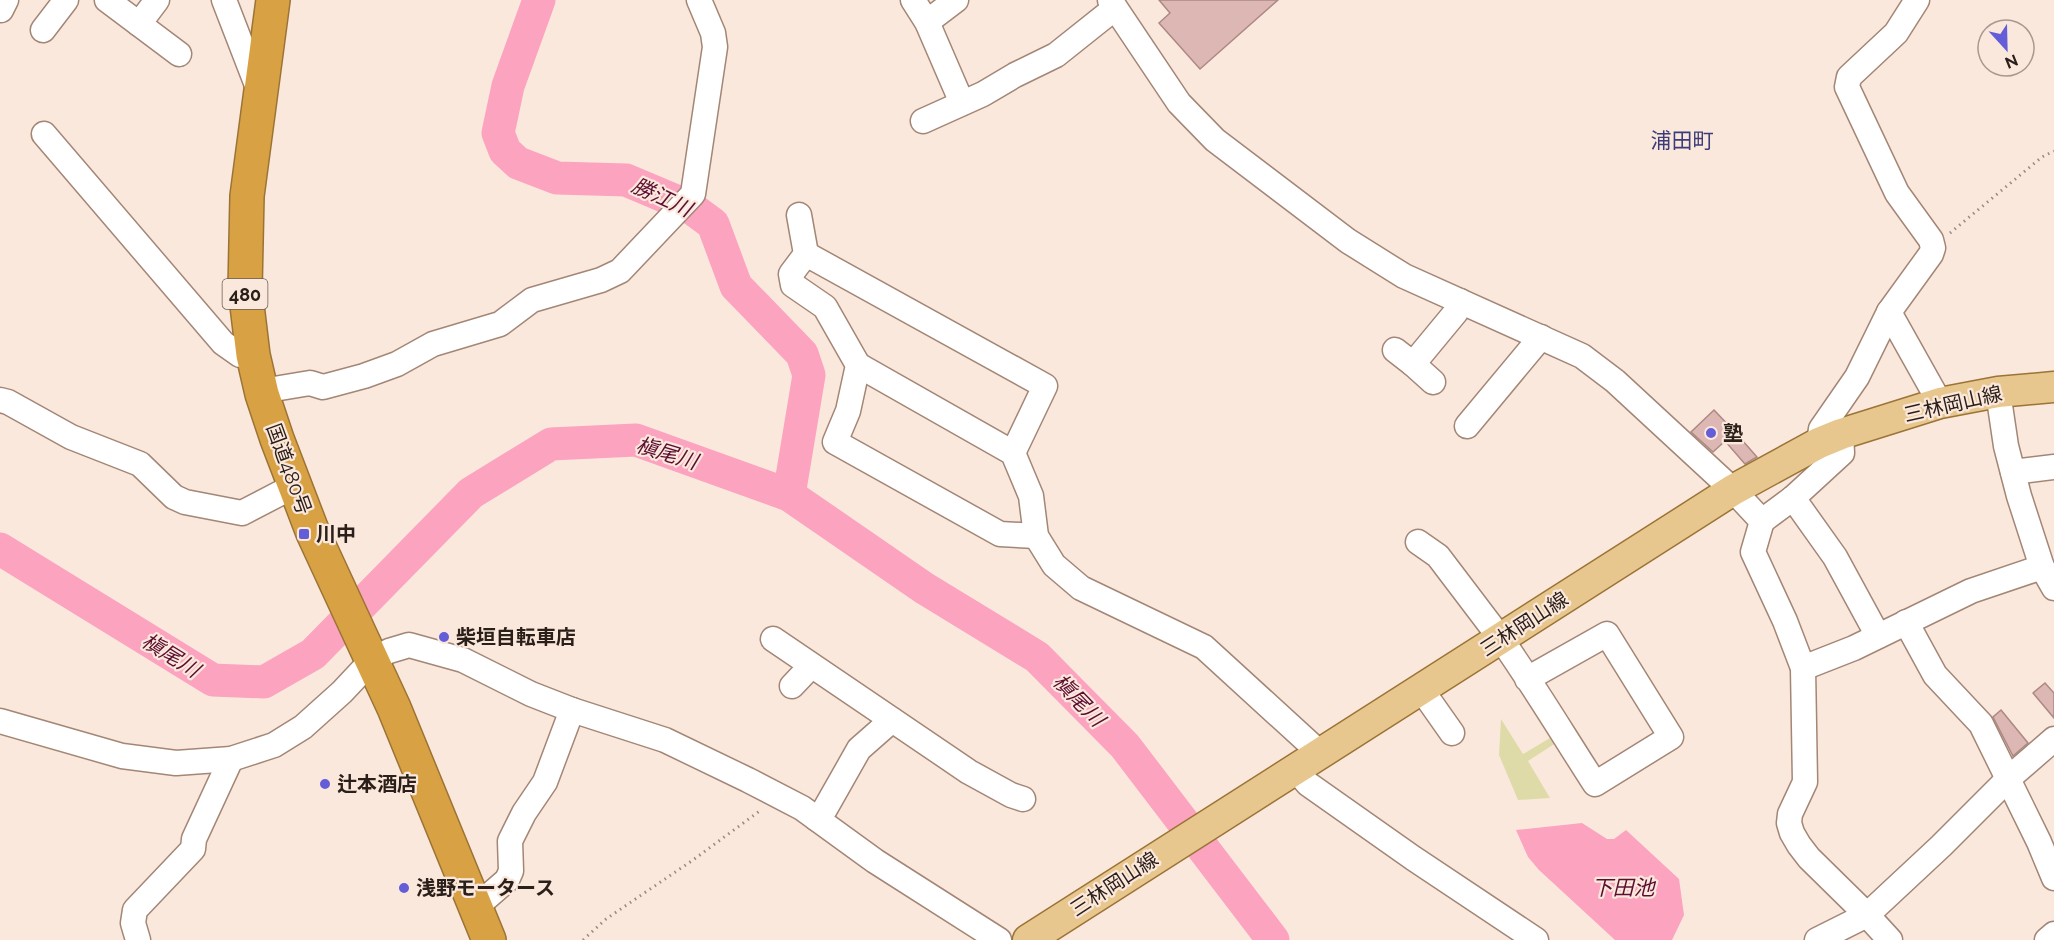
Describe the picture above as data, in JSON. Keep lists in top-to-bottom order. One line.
{"streets":{"highway":["480","国道480号"],"main road":["三林岡山線"]},"districts":["浦田町"],"water":["勝江川","槇尾川","下田池"],"places":{"other":["塾","柴垣自転車店","辻本酒店","浅野モータース"],"transit":["川中"]},"north":"bottom"}
